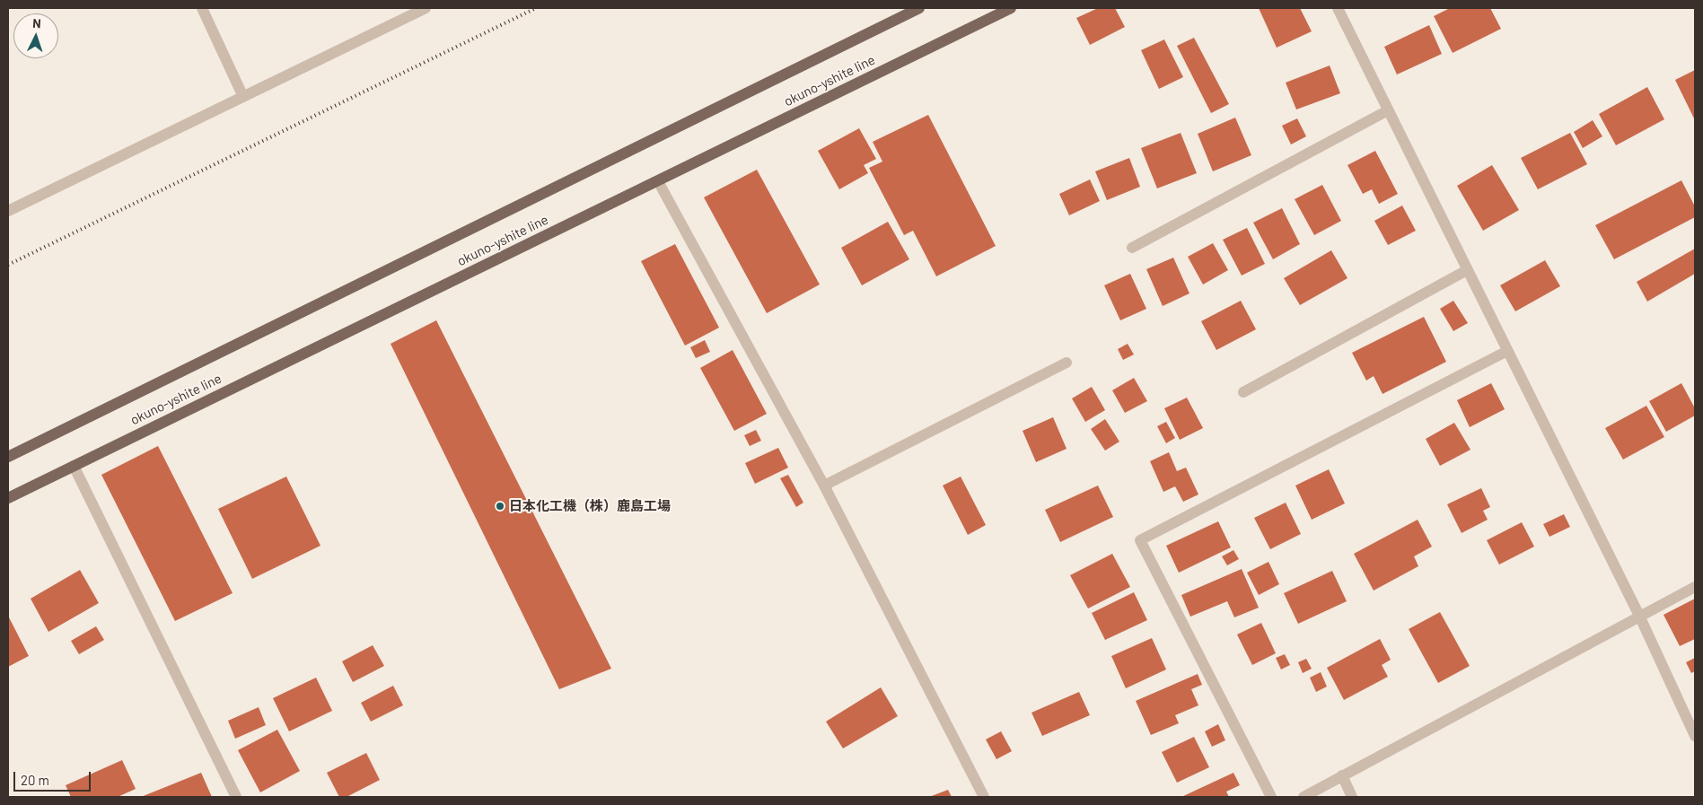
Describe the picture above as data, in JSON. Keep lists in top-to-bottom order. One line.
{"streets":{"main road":["okuno-yshite line"]},"places":["日本化工機（株）鹿島工場"],"scale_bar":"20 m","north":"top"}
